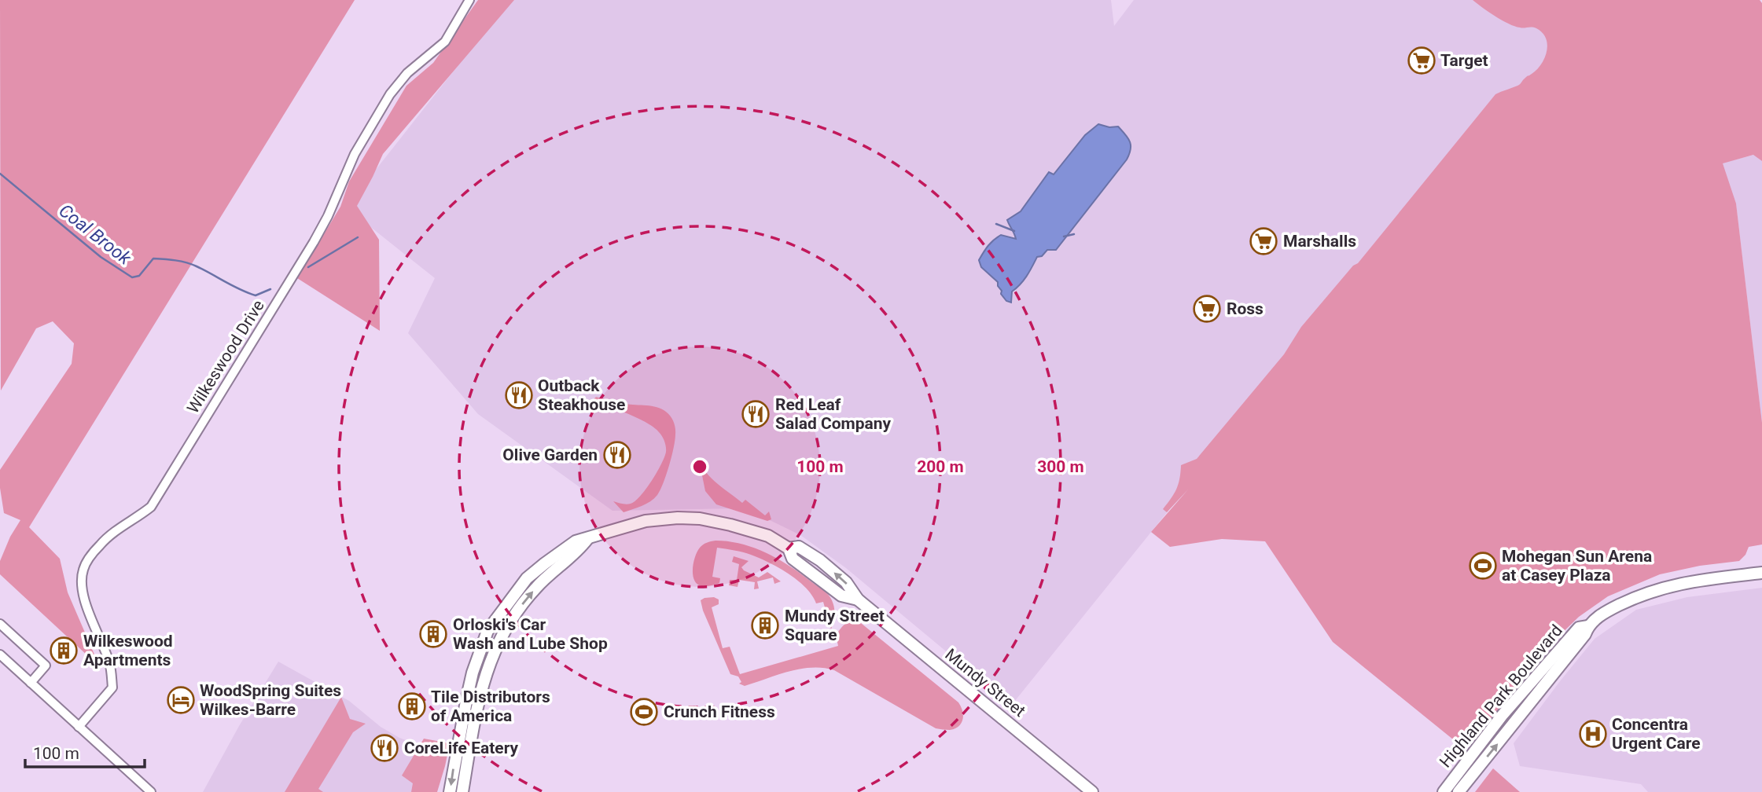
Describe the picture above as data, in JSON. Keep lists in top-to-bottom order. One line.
{"streets":{"main road":["Mundy Street","Highland Park Boulevard"],"street":["Wilkeswood Drive"]},"water":["Coal Brook"],"places":{"supermarket":["Target","Marshalls","Ross"],"restaurant":["Outback Steakhouse","Red Leaf Salad Company","Olive Garden","CoreLife Eatery"],"sports":["Mohegan Sun Arena at Casey Plaza","Crunch Fitness"],"building":["Mundy Street Square","Orloski's Car Wash and Lube Shop","Wilkeswood Apartments","Tile Distributors of America"],"hotel":["WoodSpring Suites Wilkes-Barre"],"hospital":["Concentra Urgent Care"]},"scale_bar":"100 m","rings":["100 m","200 m","300 m"]}
